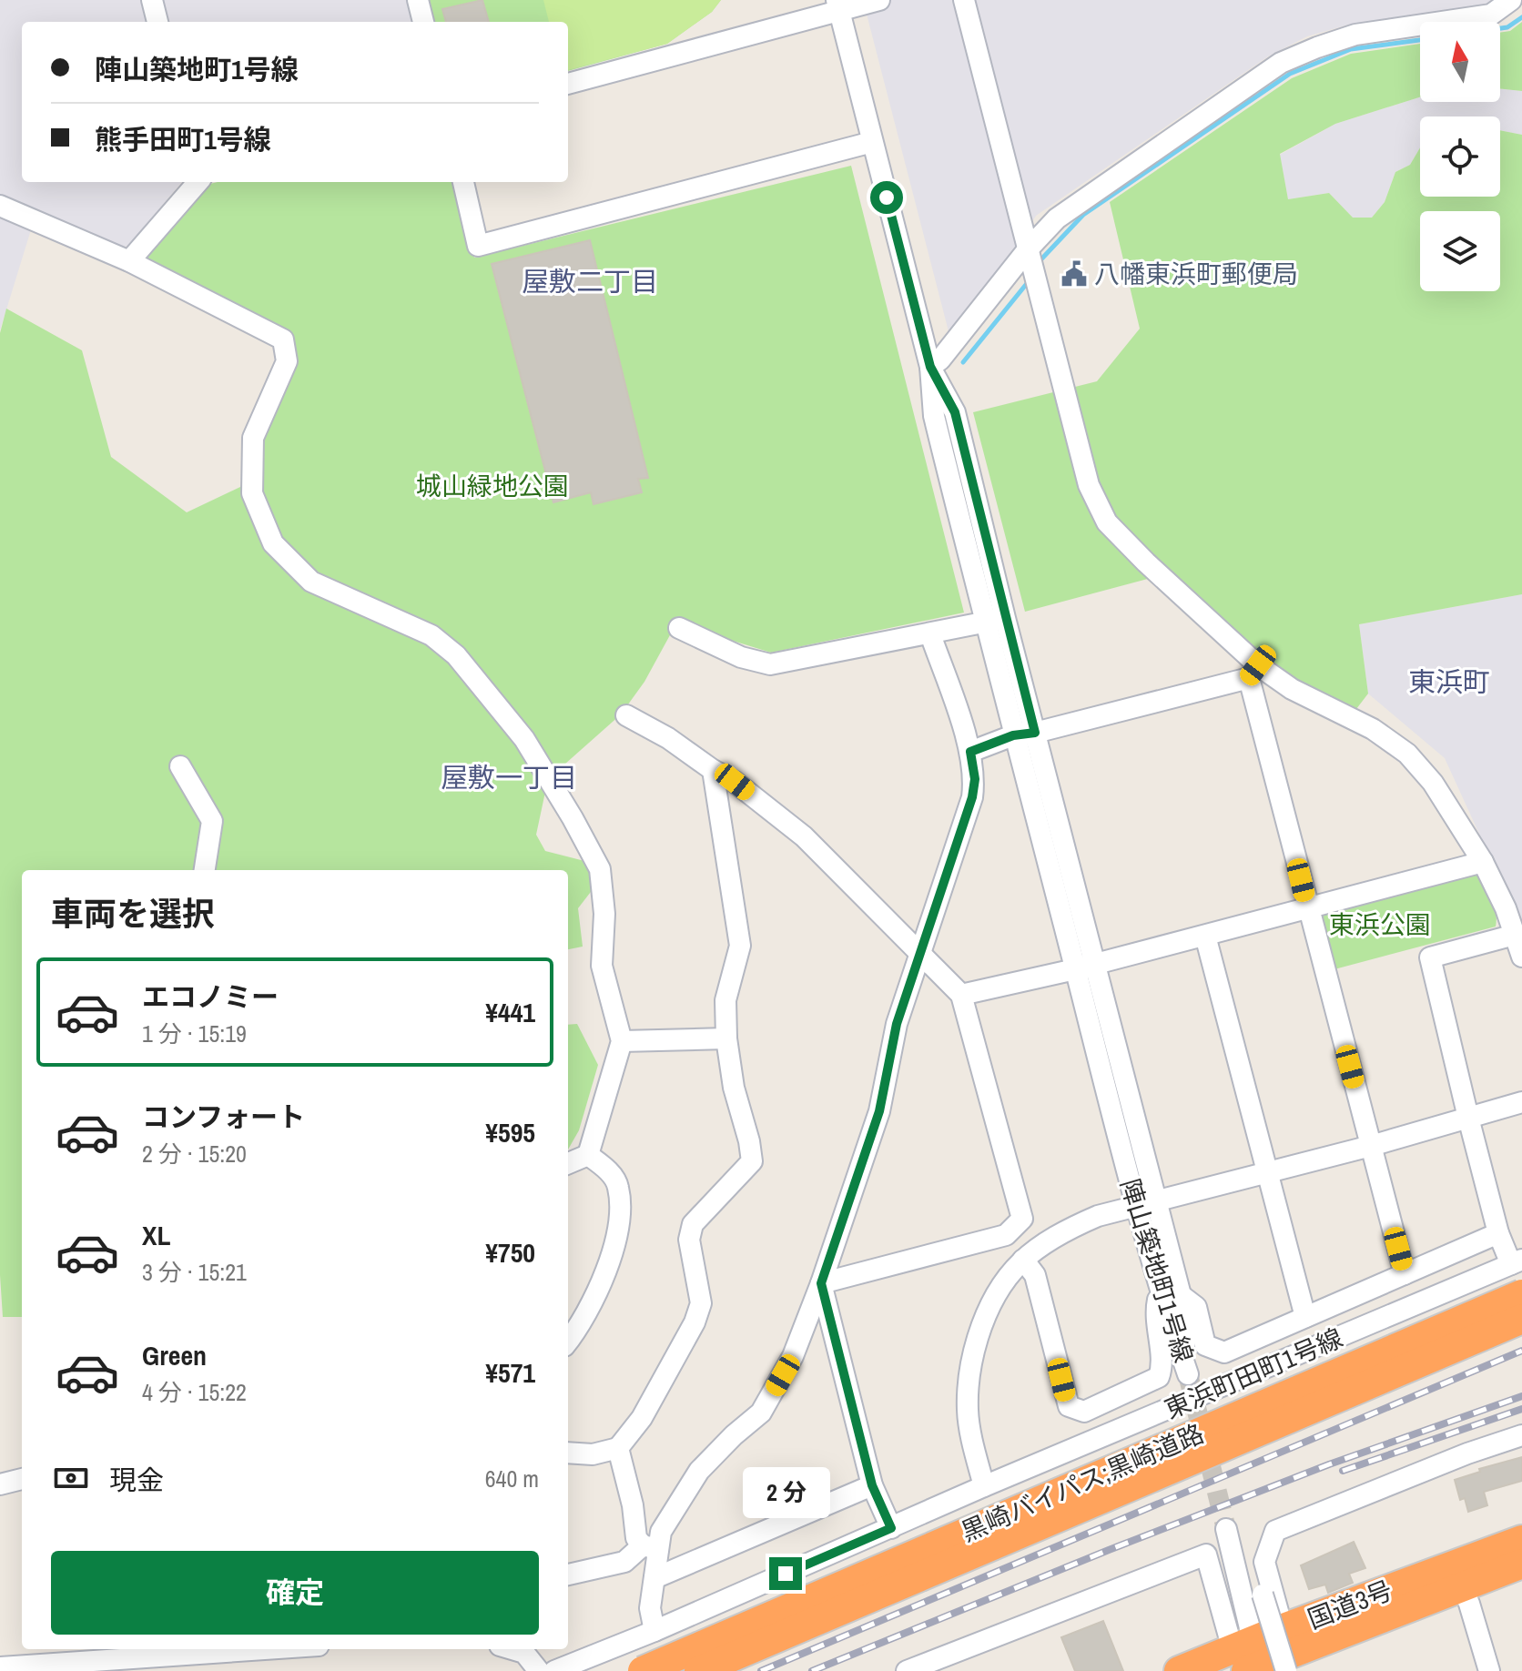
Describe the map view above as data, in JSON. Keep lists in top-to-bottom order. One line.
{"streets":{"highway":["黒崎バイパス;黒崎道路","国道3号"],"street":["陣山築地町1号線","東浜町田町1号線"]},"districts":["屋敷二丁目","東浜町","屋敷一丁目"],"parks":["城山緑地公園","東浜公園"],"places":{"public building":["八幡東浜町郵便局"]},"north":"top","page":{"banner":["陣山築地町1号線","熊手田町1号線"],"heading":"車両を選択","list":[{"name":"エコノミー","note":"1 分 · 15:19","value":"¥441"},{"name":"コンフォート","note":"2 分 · 15:20","value":"¥595"},{"name":"XL","note":"3 分 · 15:21","value":"¥750"},{"name":"Green","note":"4 分 · 15:22","value":"¥571"}],"pay":["現金","640 m"],"bubble":"2 分","buttons":"確定"}}
